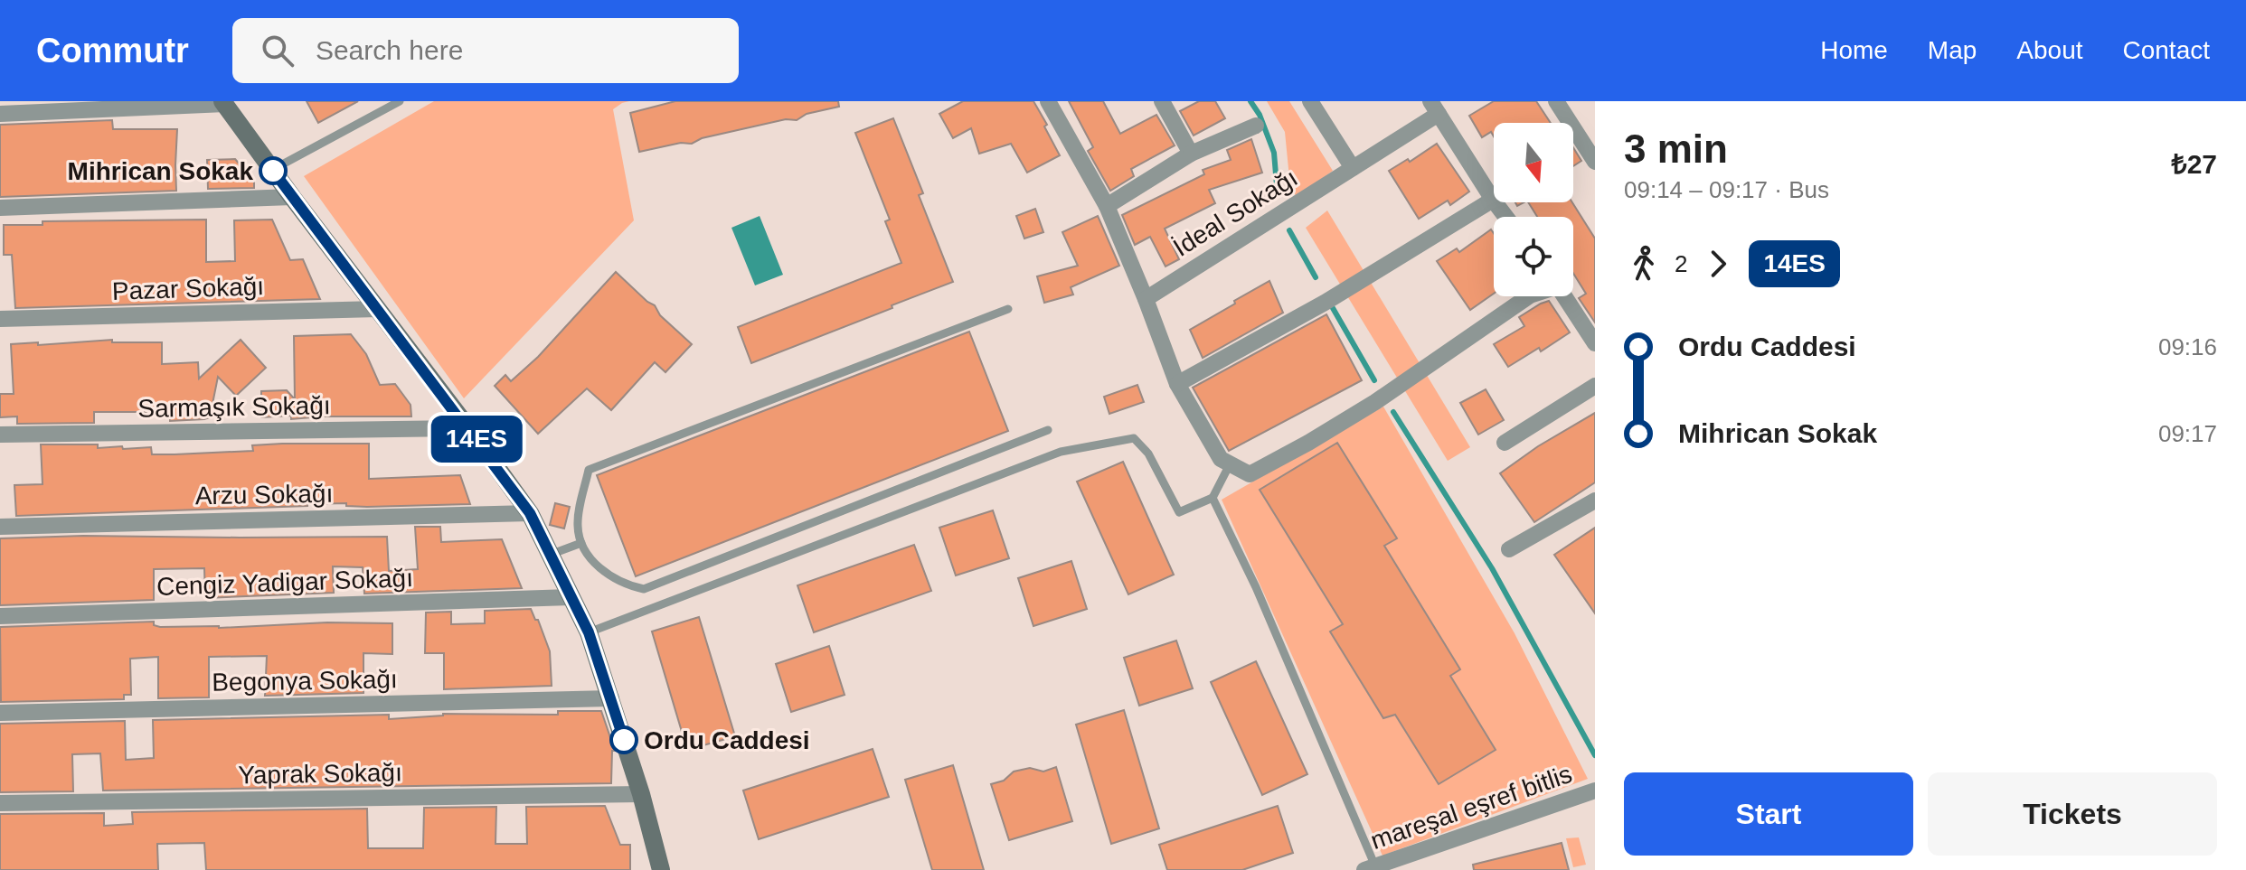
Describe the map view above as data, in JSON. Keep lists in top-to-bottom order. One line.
{"streets":{"street":["İdeal Sokağı","Pazar Sokağı","Sarmaşık Sokağı","Arzu Sokağı","Cengiz Yadigar Sokağı","Begonya Sokağı","Yaprak Sokağı","mareşal eşref bitlis"]},"places":["Mihrican Sokak","Ordu Caddesi"],"lines":["bus line 14ES"],"north":"bottom","page":{"header":"Commutr","search":"Search here","nav":["Home","Map","About","Contact"],"on_map":"14ES","heading":["3 min","09:14 – 09:17 · Bus","₺27"],"legs":["2","14ES"],"list":[{"name":"Ordu Caddesi","value":"09:16"},{"name":"Mihrican Sokak","value":"09:17"}],"buttons":["Start","Tickets"]}}
